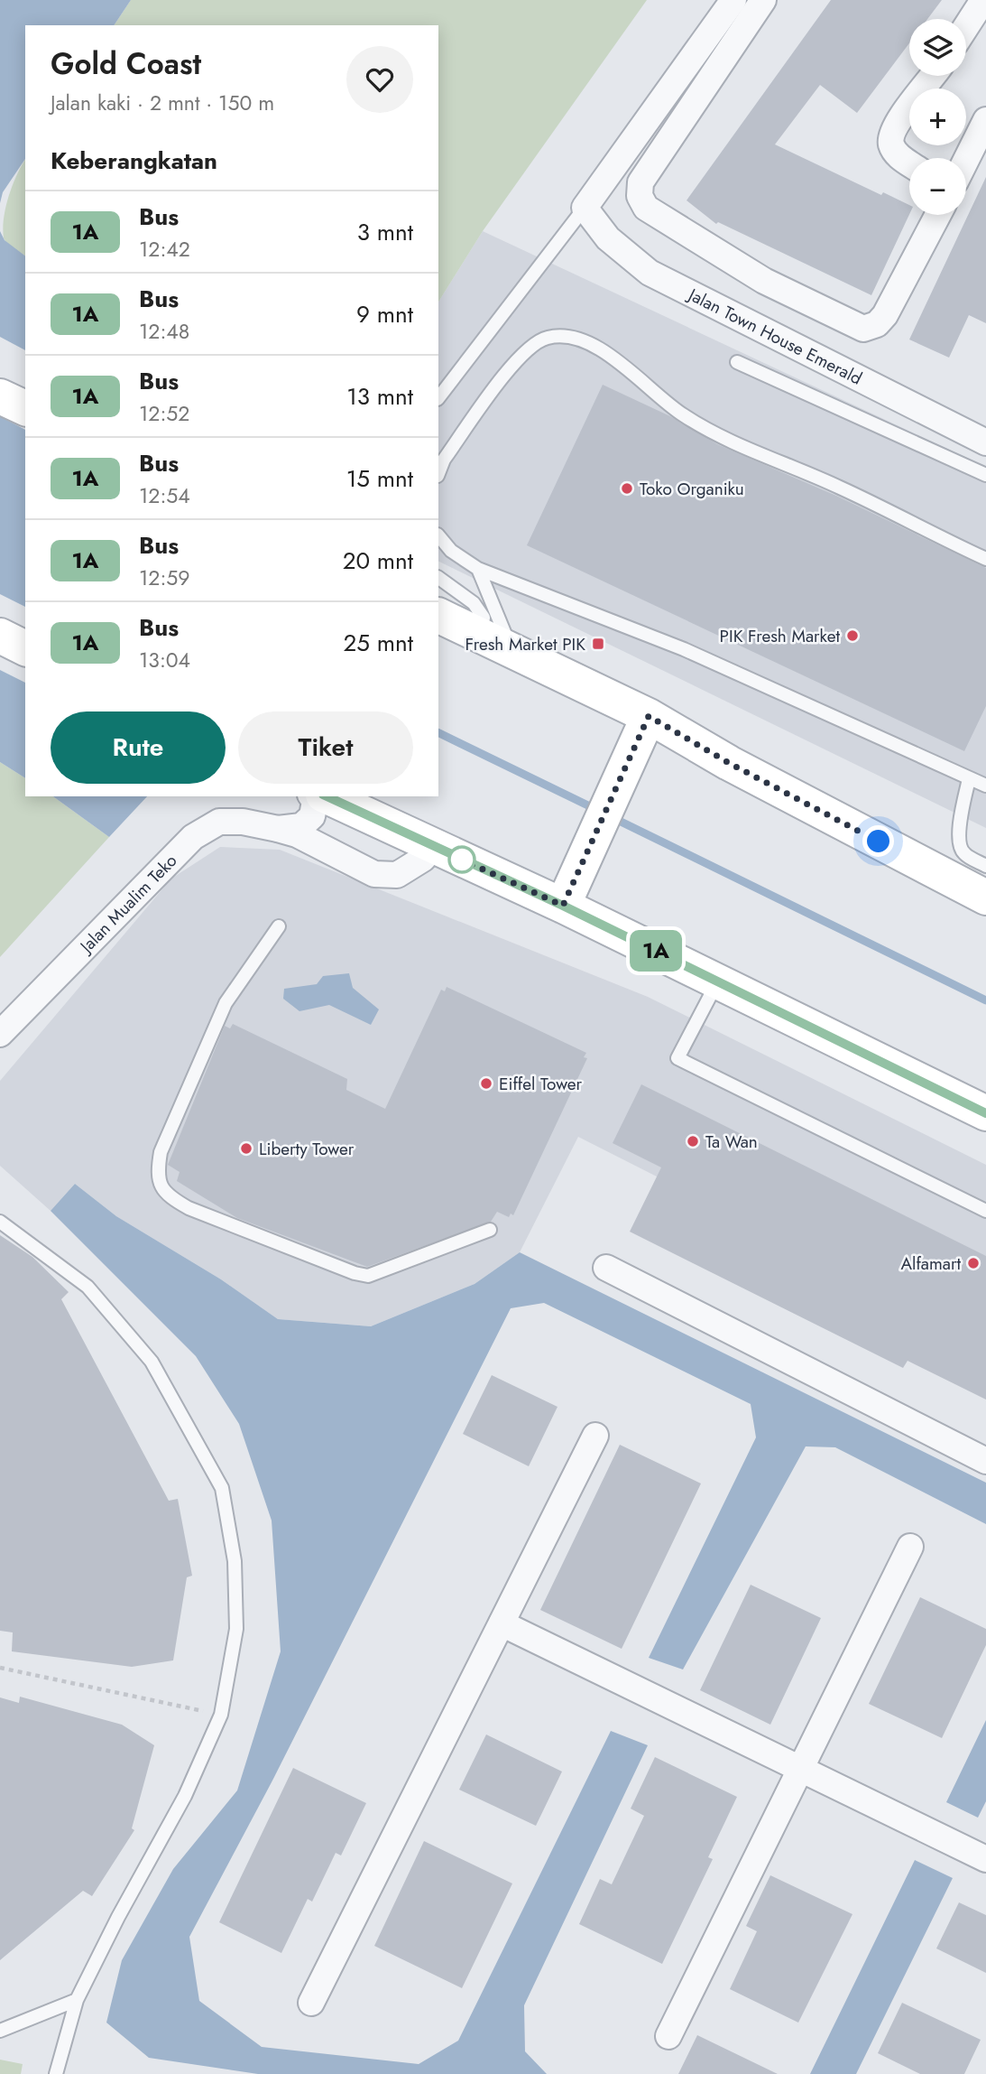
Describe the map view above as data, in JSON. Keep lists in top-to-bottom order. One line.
{"streets":{"street":["Jalan Town House Emerald","Jalan Mualim Teko"]},"places":{"other":["Toko Organiku","PIK Fresh Market","Eiffel Tower","Ta Wan","Liberty Tower","Alfamart"],"transit":["Fresh Market PIK"]},"lines":["bus line 1A"],"page":{"on_map":"1A","map_buttons":["+","−"],"heading":[["Gold Coast","Jalan kaki · 2 mnt · 150 m"],"Keberangkatan"],"list":[{"mark":"1A","name":"Bus","note":"12:42","value":"3 mnt"},{"mark":"1A","name":"Bus","note":"12:48","value":"9 mnt"},{"mark":"1A","name":"Bus","note":"12:52","value":"13 mnt"},{"mark":"1A","name":"Bus","note":"12:54","value":"15 mnt"},{"mark":"1A","name":"Bus","note":"12:59","value":"20 mnt"},{"mark":"1A","name":"Bus","note":"13:04","value":"25 mnt"}],"buttons":["Rute","Tiket"]}}
